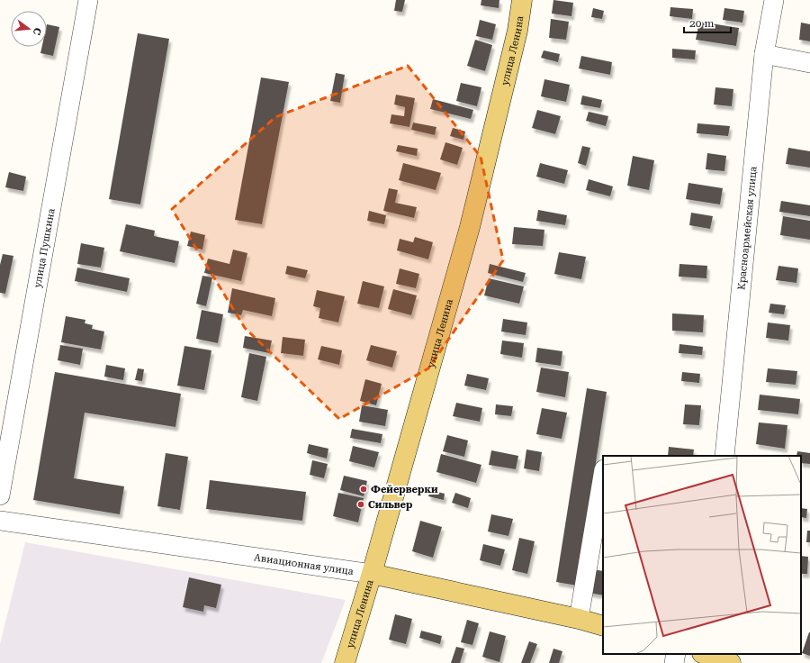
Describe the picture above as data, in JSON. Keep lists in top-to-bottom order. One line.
{"streets":{"main road":["улица Ленина","Авиационная улица"],"street":["Красноармейская улица","улица Пушкина"]},"crossings":[["улица Ленина","Авиационная улица"]],"places":["Фейерверки","Сильвер"],"scale_bar":"20 m","north":"right"}
